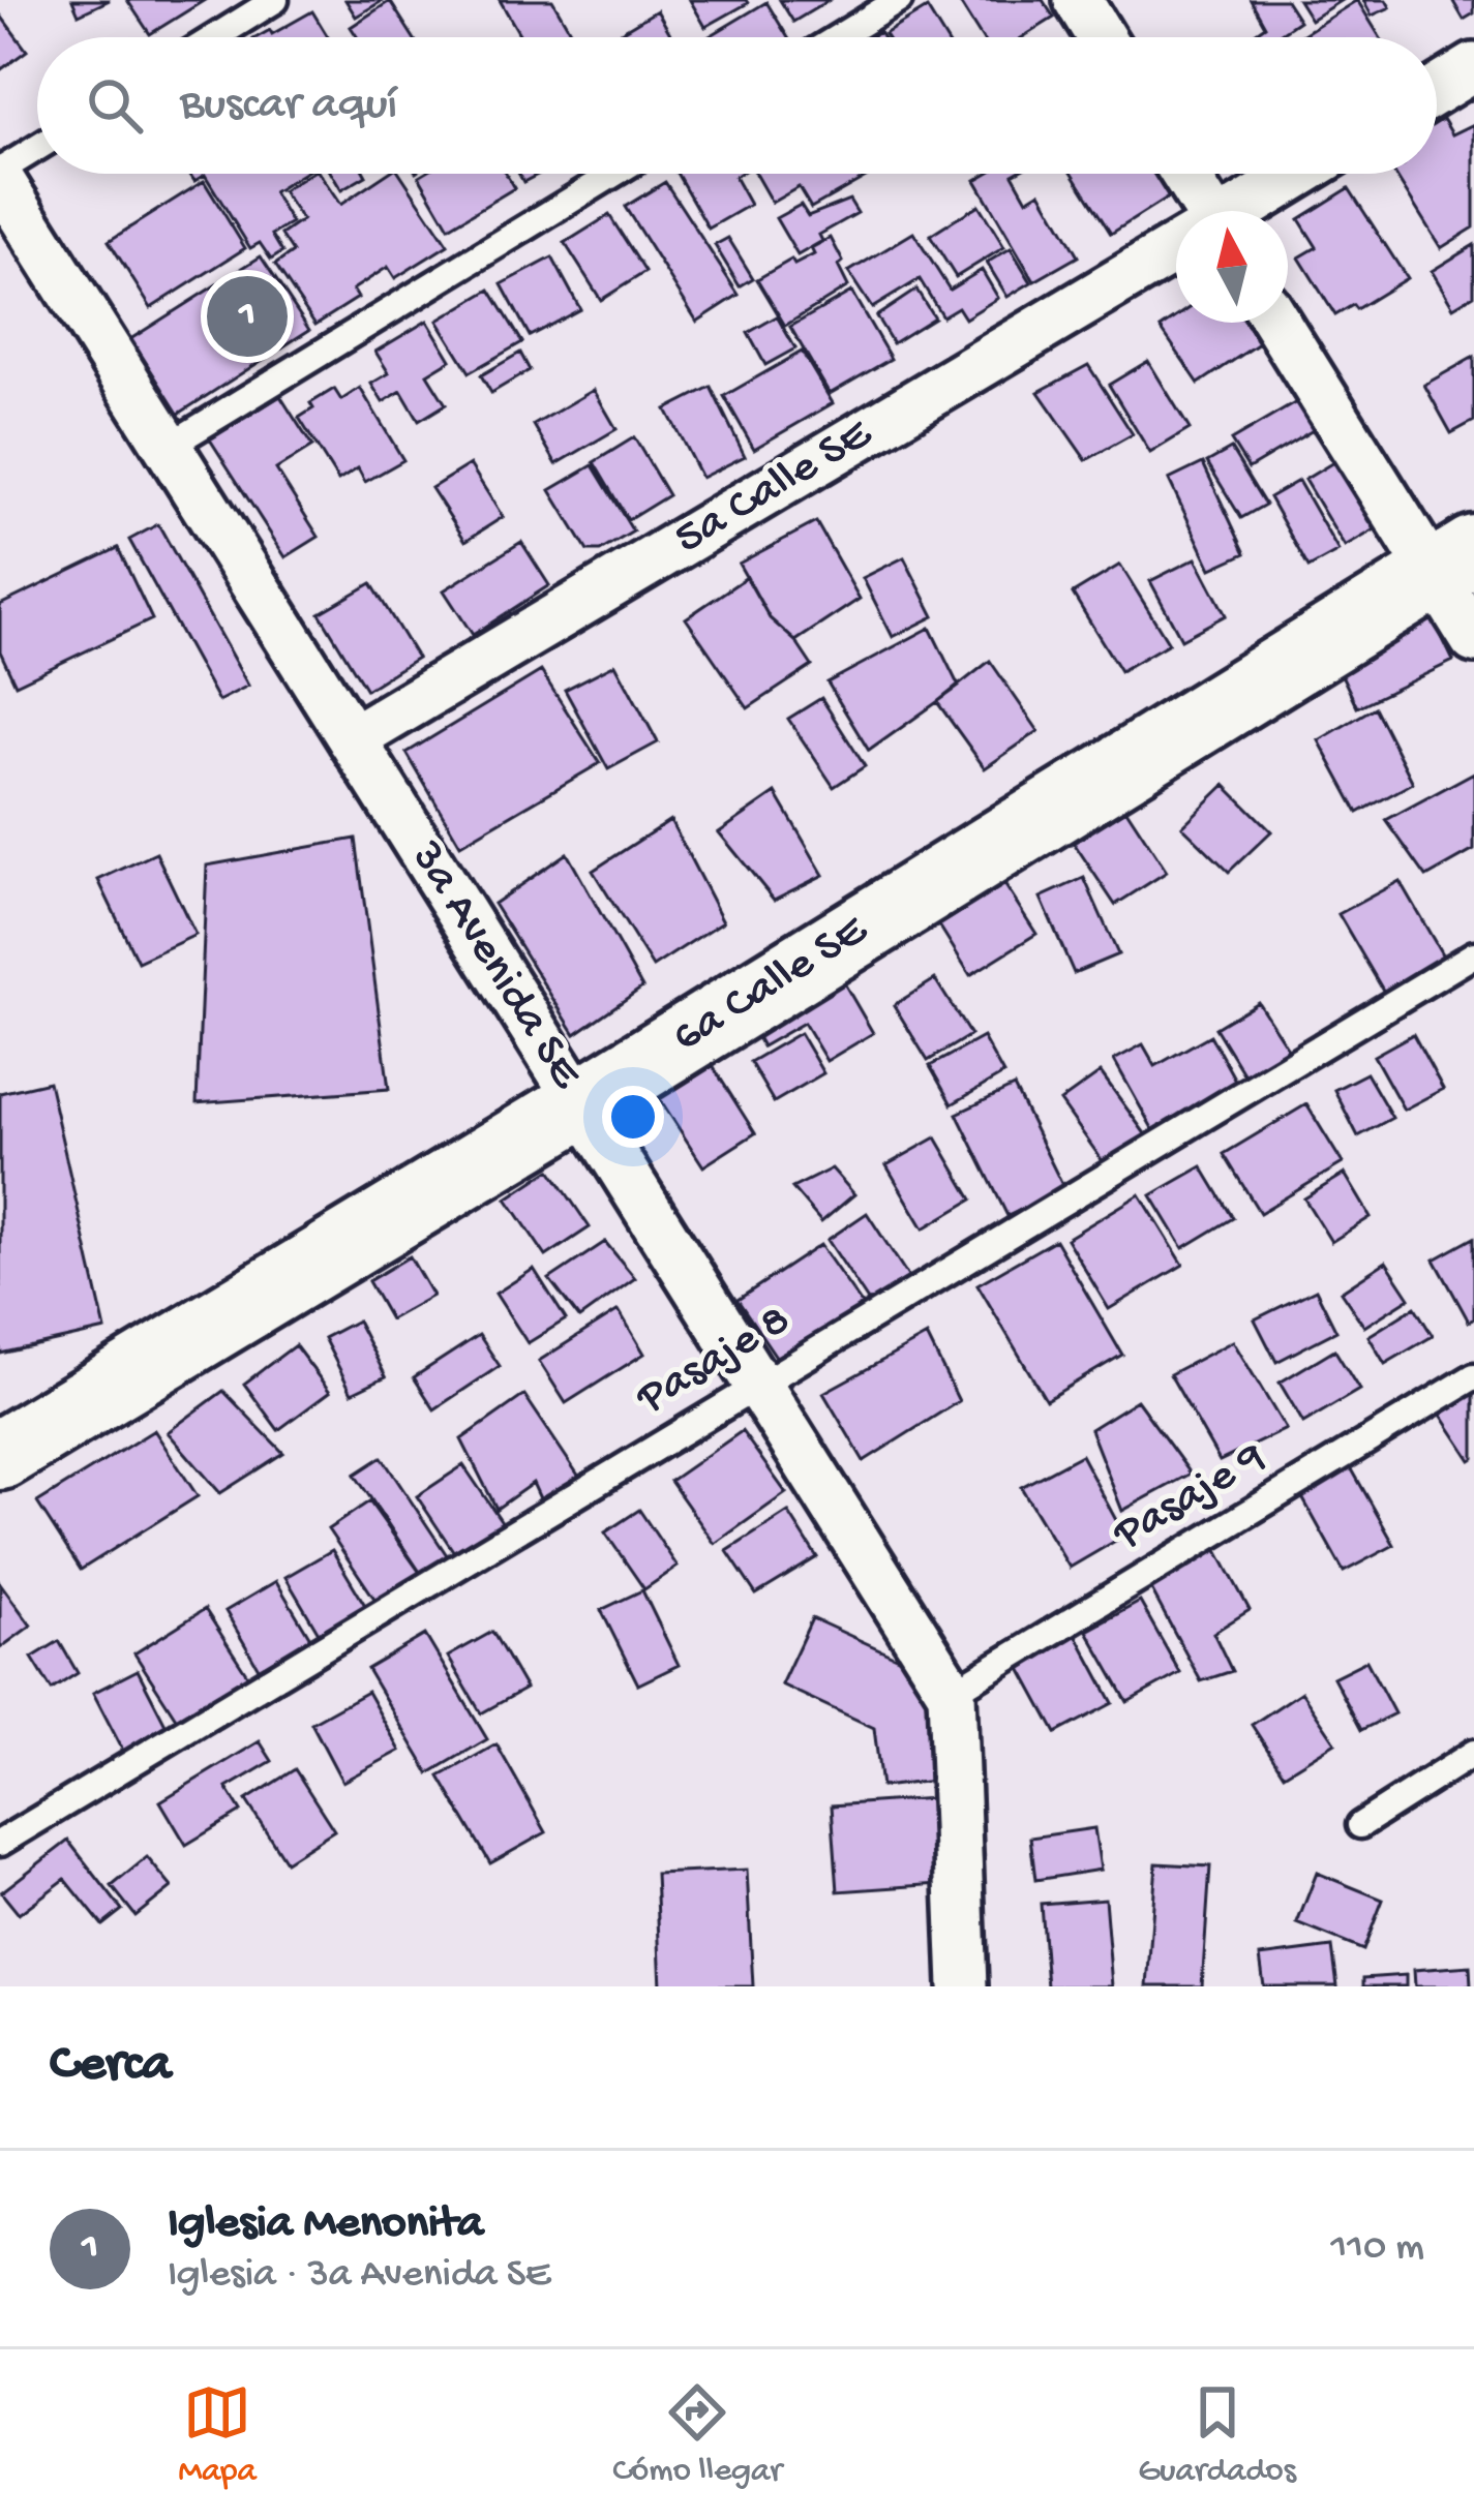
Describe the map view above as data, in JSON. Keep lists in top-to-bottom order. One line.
{"streets":{"street":["5a Calle SE","3a Avenida SE","6a Calle SE"],"lane":["Pasaje 8","Pasaje 9"]},"crossings":[["5a Calle SE","3a Avenida SE"],["3a Avenida SE","6a Calle SE"],["3a Avenida SE","Pasaje 8"],["3a Avenida SE","Pasaje 9"]],"north":"top","page":{"search":"Buscar aquí","pins":"1","heading":"Cerca","list":[{"mark":"1","name":"Iglesia Menonita","note":"Iglesia · 3a Avenida SE","value":"110 m"}],"nav":["Mapa","Cómo llegar","Guardados"]}}
